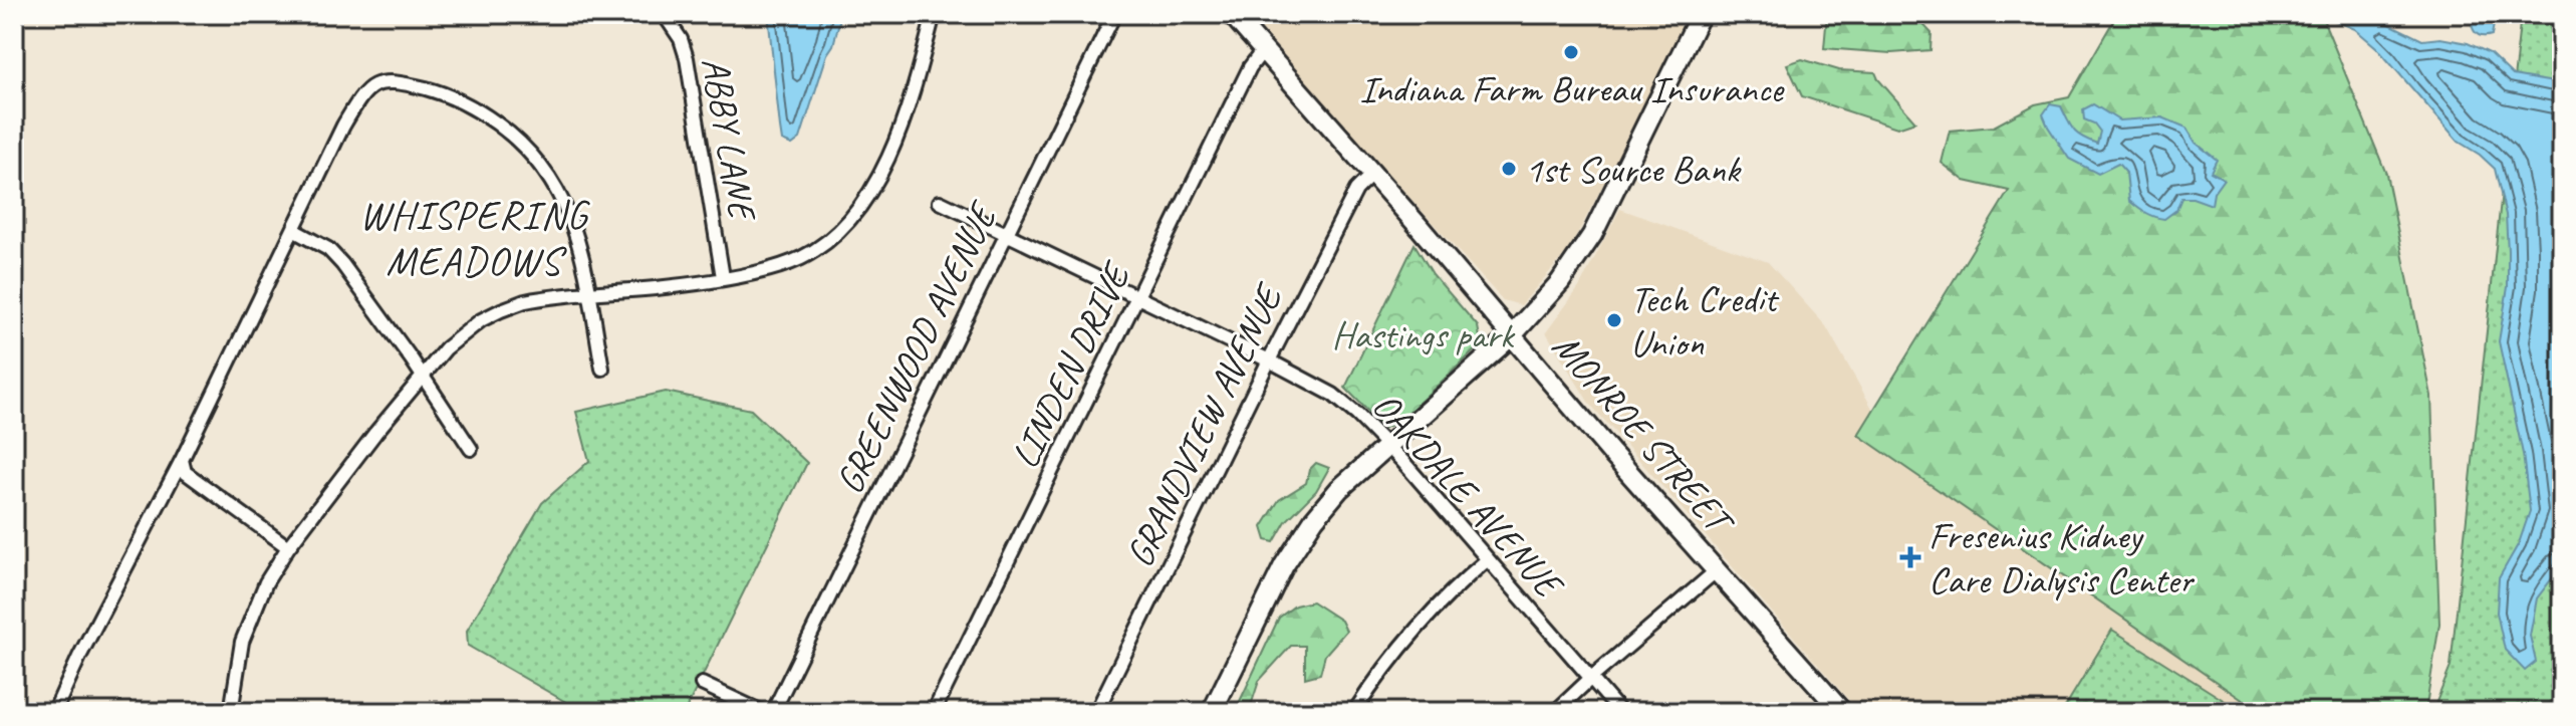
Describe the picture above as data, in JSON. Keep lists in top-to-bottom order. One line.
{"streets":{"main road":["MONROE STREET"],"street":["ABBY LANE","GREENWOOD AVENUE","LINDEN DRIVE","GRANDVIEW AVENUE","OAKDALE AVENUE"]},"crossings":[["GREENWOOD AVENUE","OAKDALE AVENUE"],["LINDEN DRIVE","MONROE STREET"],["LINDEN DRIVE","OAKDALE AVENUE"],["GRANDVIEW AVENUE","MONROE STREET"],["GRANDVIEW AVENUE","OAKDALE AVENUE"]],"districts":["WHISPERING MEADOWS"],"parks":["Hastings park"],"places":{"other":["Indiana Farm Bureau Insurance","1st Source Bank","Tech Credit Union"],"health":["Fresenius Kidney Care Dialysis Center"]}}
